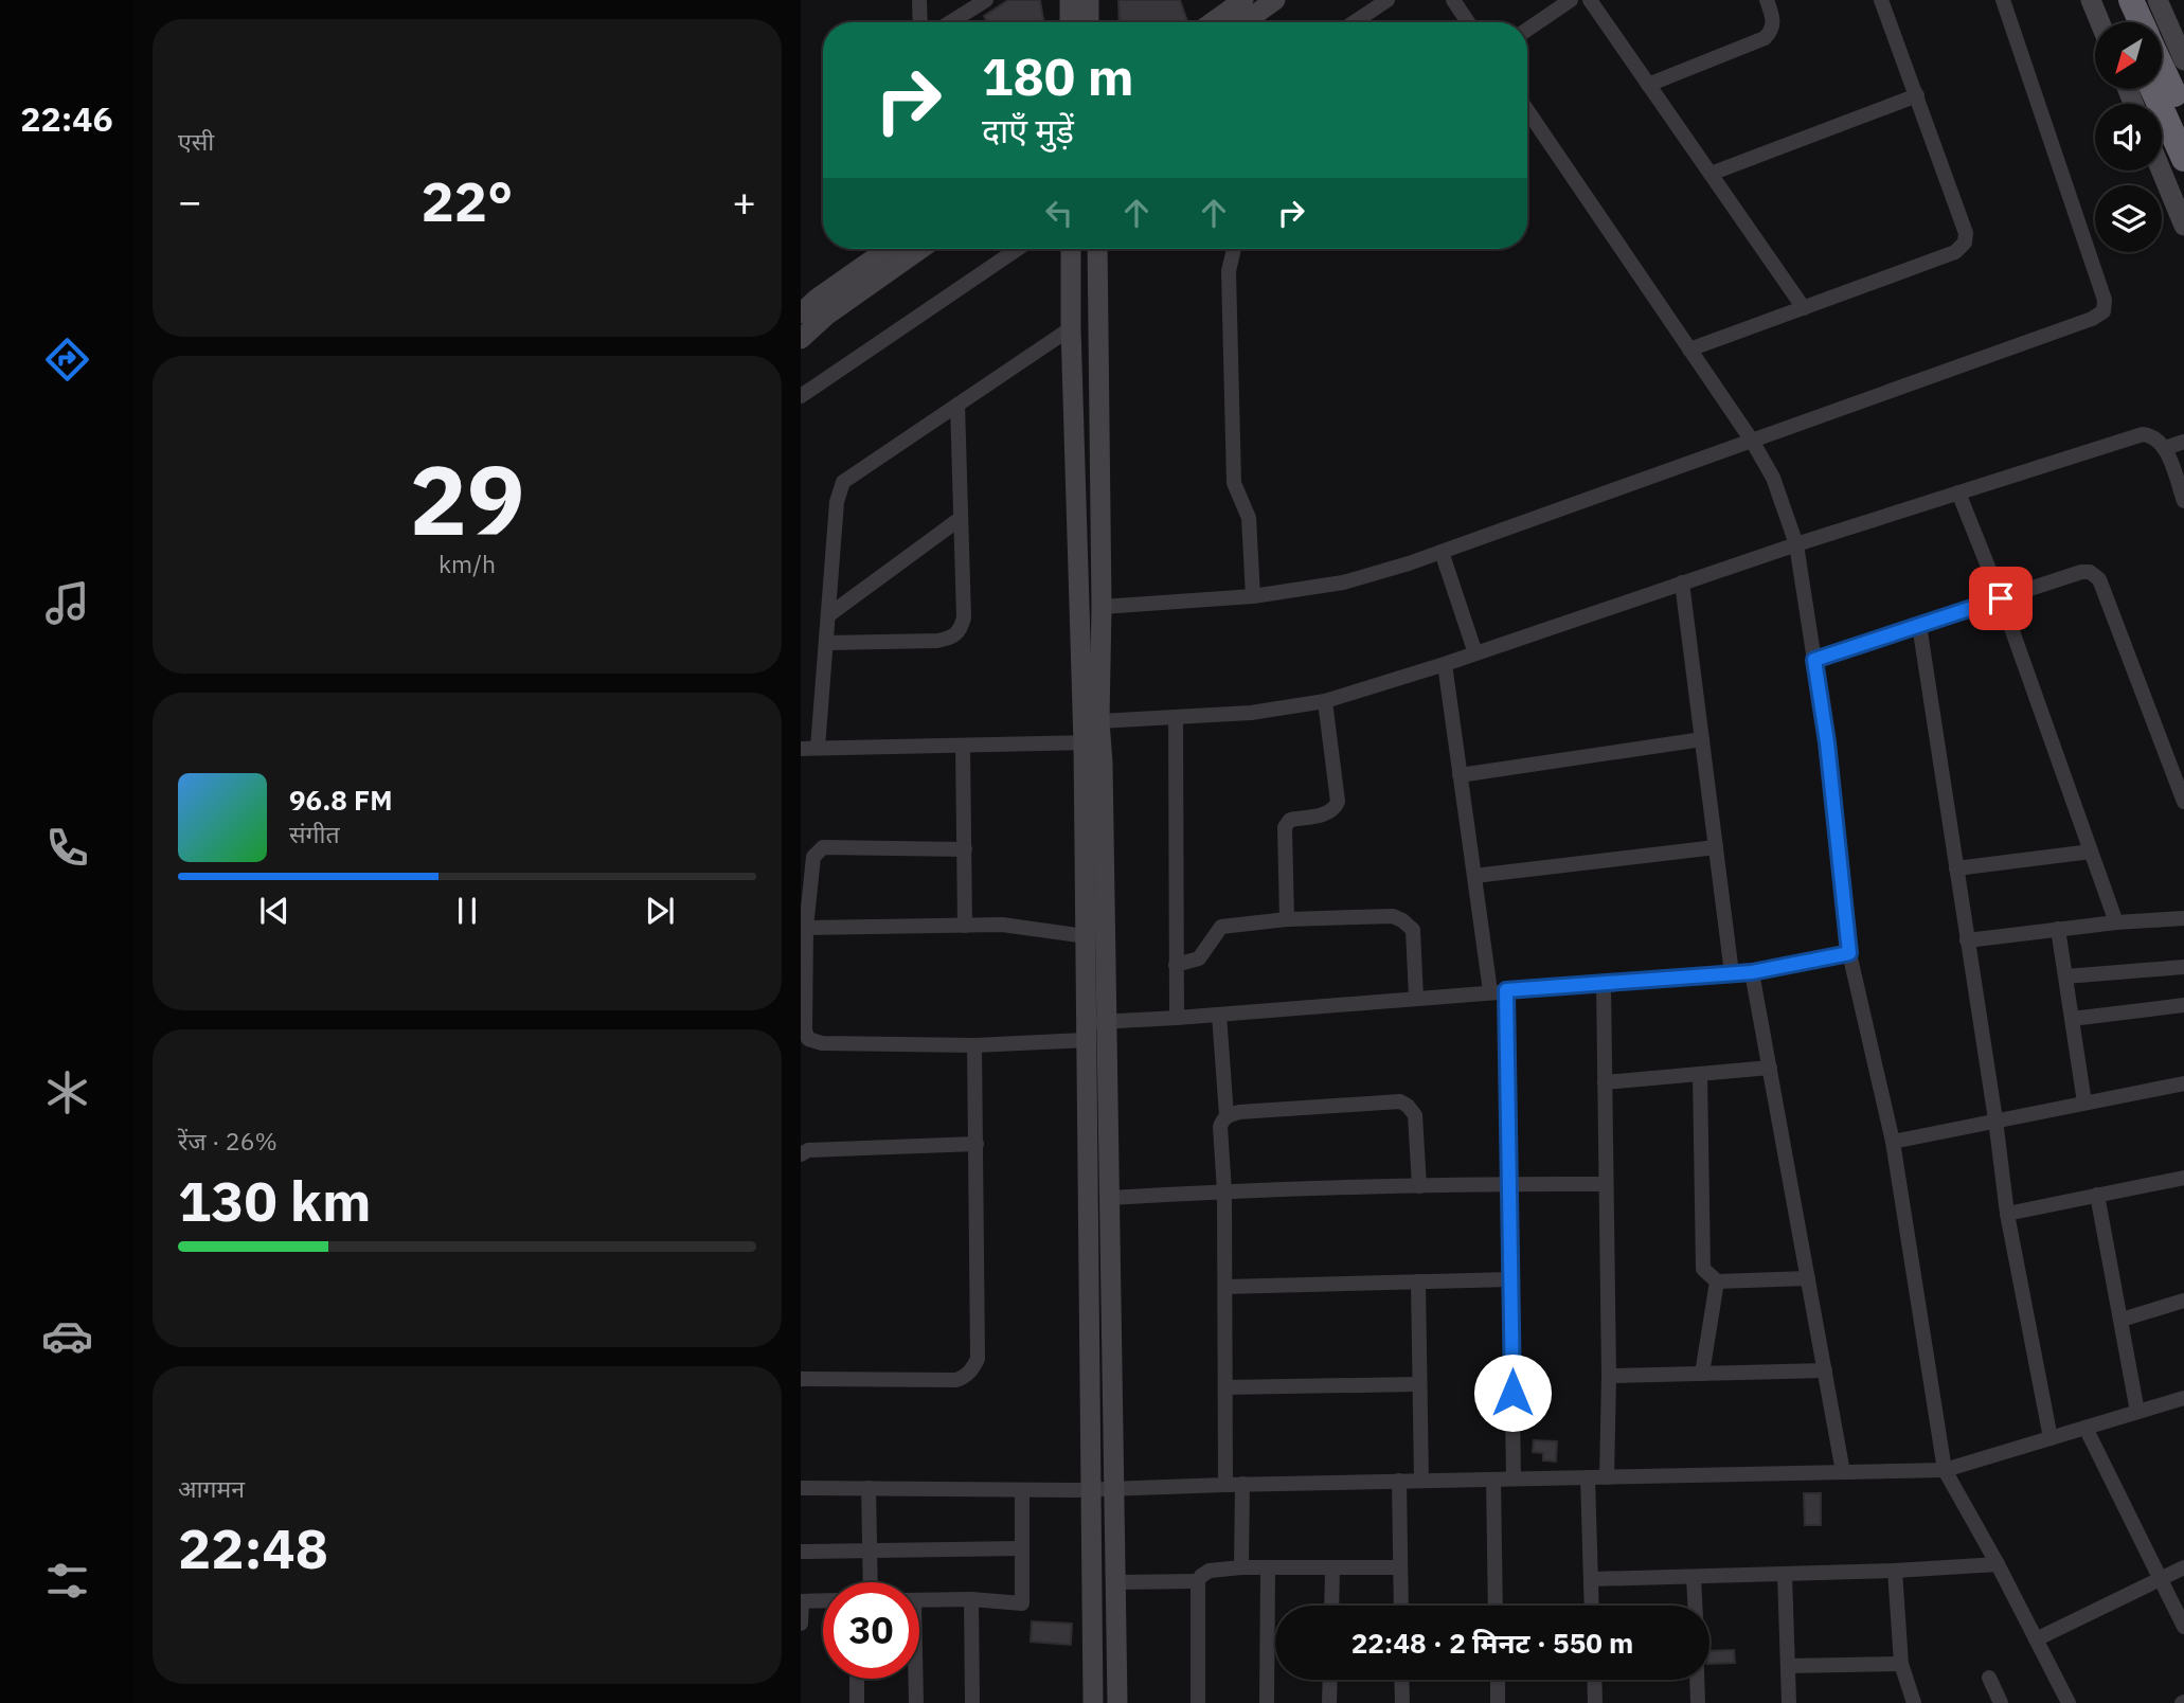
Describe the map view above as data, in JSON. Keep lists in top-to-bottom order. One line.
{"north":"bottom left","page":{"tabs":"22:46","tile":["एसी",["29","km/h"],["रेंज · 26%","130 km"],["आगमन","22:48"]],"turn":["180 m","दाएँ मुड़ें"],"heat":["−","22°","+"],"song":["96.8 FM","संगीत"],"limit":"30","trip":"22:48 · 2 मिनट · 550 m"}}
